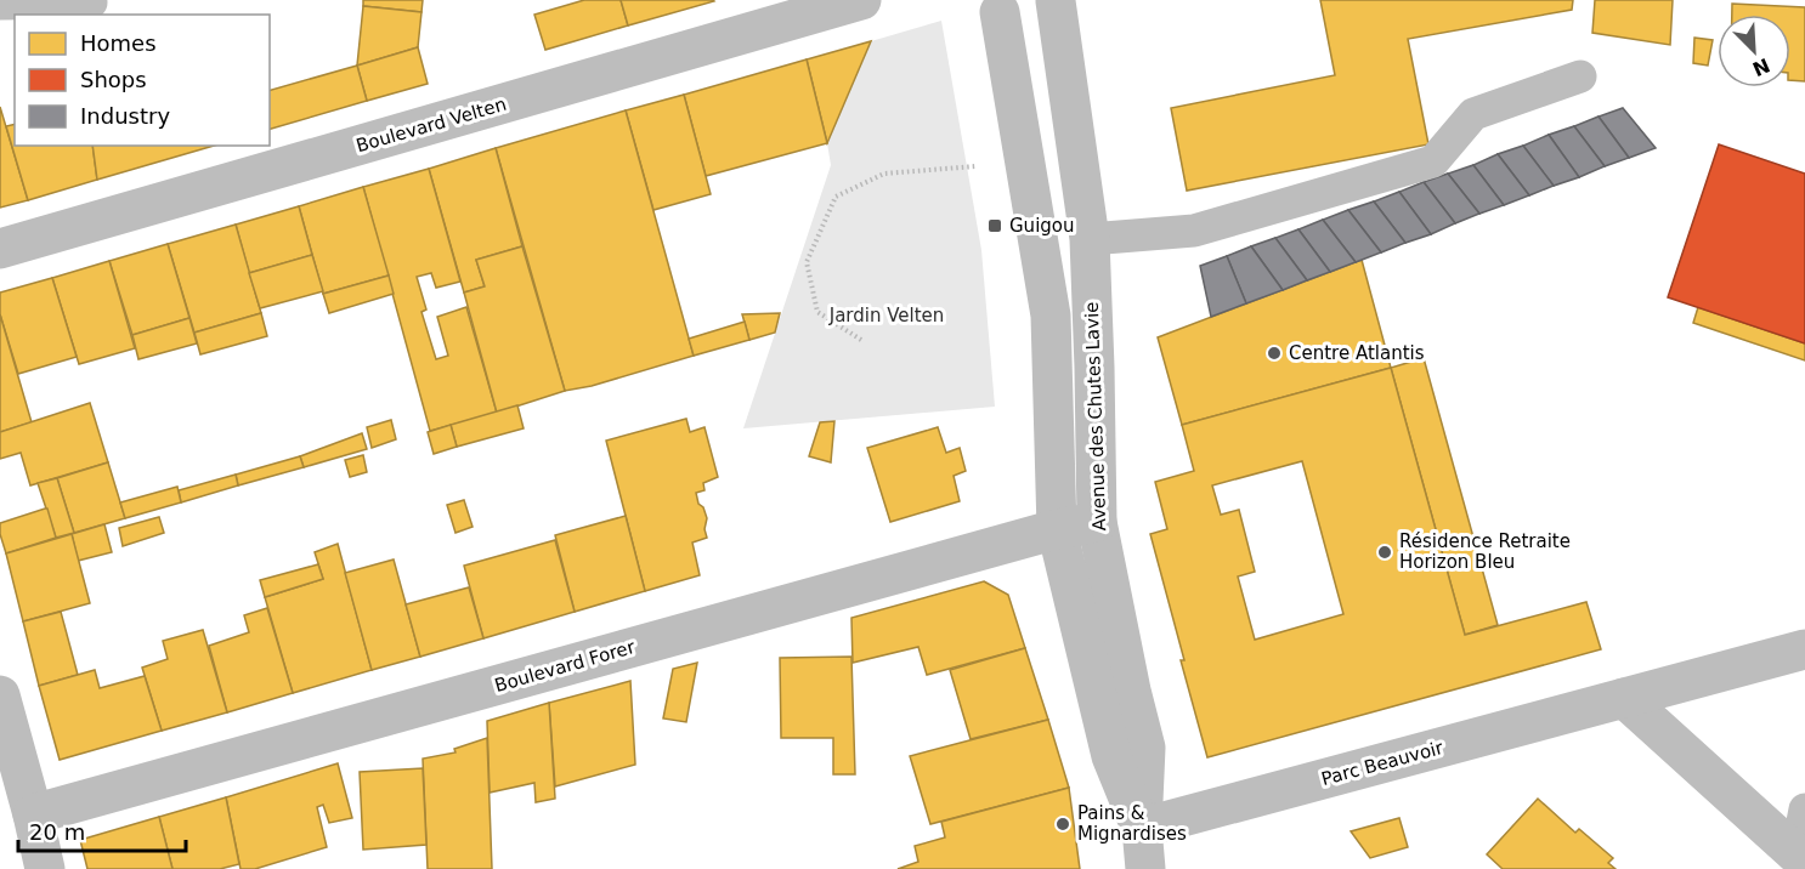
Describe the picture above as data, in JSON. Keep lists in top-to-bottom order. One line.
{"streets":{"street":["Boulevard Velten","Avenue des Chutes Lavie","Boulevard Forer","Parc Beauvoir"]},"crossings":[["Avenue des Chutes Lavie","Boulevard Forer"],["Avenue des Chutes Lavie","Parc Beauvoir"]],"parks":["Jardin Velten"],"places":{"transit":["Guigou"],"other":["Centre Atlantis","Résidence Retraite Horizon Bleu","Pains & Mignardises"]},"legend":["Homes","Shops","Industry"],"scale_bar":"20 m","north":"bottom right"}
